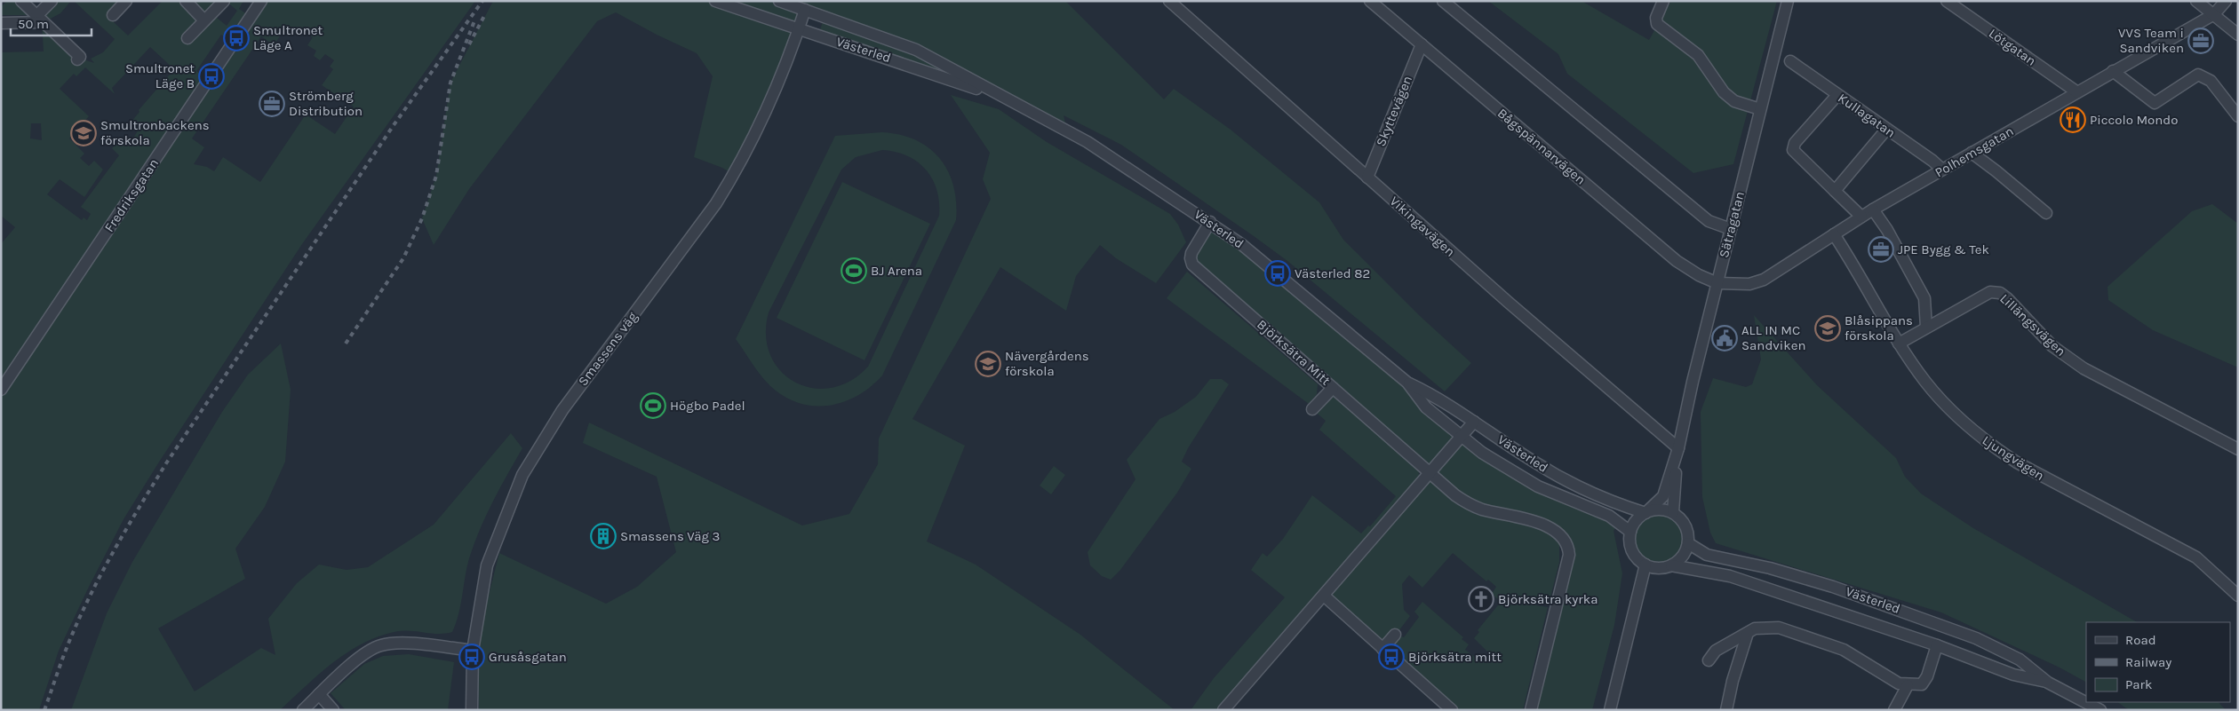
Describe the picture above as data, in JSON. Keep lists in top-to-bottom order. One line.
{"streets":{"street":["Lötgatan","Västerled","Skyttevägen","Kullagatan","Bågspännarvägen","Polhemsgatan","Fredriksgatan","Sätragatan","Vikingavägen","Lillängsvägen","Smassens väg","Björksätra Mitt","Ljungvägen"]},"crossings":[["Lötgatan","Polhemsgatan"],["Västerled","Sätragatan"],["Västerled","Smassens väg"],["Västerled","Björksätra Mitt"],["Skyttevägen","Bågspännarvägen"],["Skyttevägen","Vikingavägen"],["Kullagatan","Polhemsgatan"],["Bågspännarvägen","Polhemsgatan"],["Bågspännarvägen","Sätragatan"],["Polhemsgatan","Sätragatan"],["Polhemsgatan","Ljungvägen"],["Sätragatan","Vikingavägen"],["Lillängsvägen","Ljungvägen"]],"places":{"bus stop":["Smultronet Läge A","Smultronet Läge B","Västerled 82","Grusåsgatan","Björksätra mitt"],"office":["VVS Team i Sandviken","Strömberg Distribution","JPE Bygg & Tek"],"restaurant":["Piccolo Mondo"],"school or university":["Smultronbackens förskola","Blåsippans förskola","Nävergårdens förskola"],"sports":["BJ Arena","Högbo Padel"],"public building":["ALL IN MC Sandviken"],"building":["Smassens Väg 3"],"church":["Björksätra kyrka"]},"legend":["Road","Railway","Park"],"scale_bar":"50 m"}
